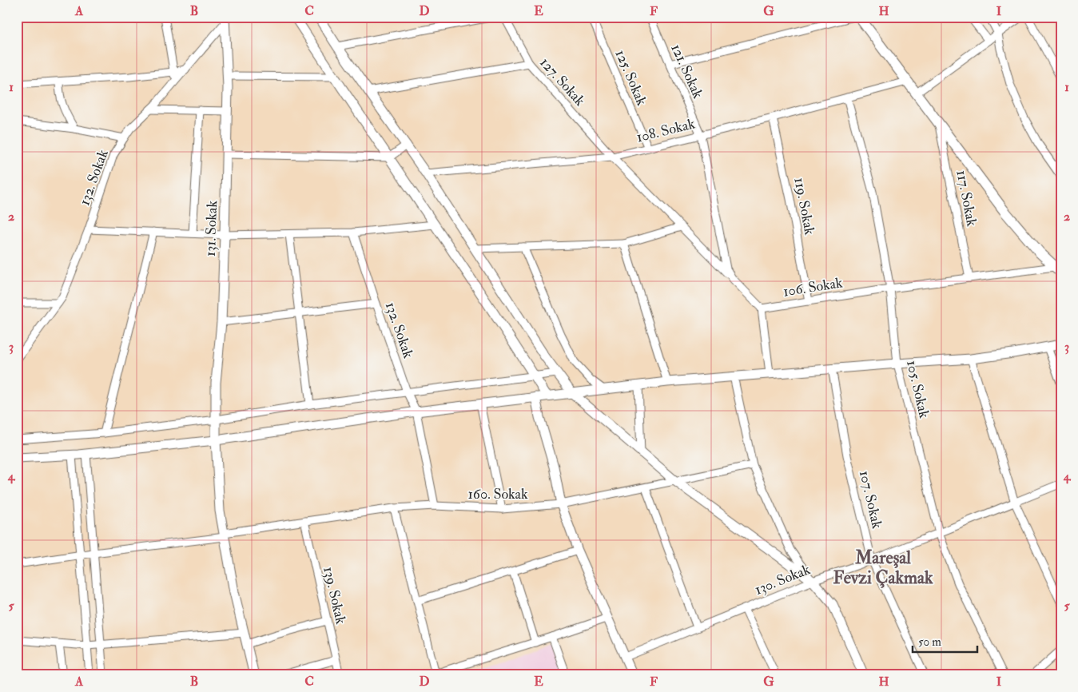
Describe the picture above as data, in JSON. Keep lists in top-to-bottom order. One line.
{"streets":{"street":["121. Sokak","125. Sokak","127. Sokak","108. Sokak","132. Sokak","117. Sokak","119. Sokak","131. Sokak","106. Sokak","105. Sokak","160. Sokak","107. Sokak","130. Sokak","139. Sokak"]},"crossings":[["121. Sokak","108. Sokak"],["125. Sokak","108. Sokak"],["127. Sokak","108. Sokak"],["108. Sokak","119. Sokak"],["108. Sokak","105. Sokak"],["132. Sokak","131. Sokak"],["132. Sokak","160. Sokak"],["117. Sokak","106. Sokak"],["119. Sokak","106. Sokak"],["131. Sokak","160. Sokak"],["106. Sokak","105. Sokak"],["105. Sokak","130. Sokak"],["160. Sokak","139. Sokak"],["107. Sokak","130. Sokak"]],"districts":["Mareşal Fevzi Çakmak"],"scale_bar":"50 m","grid":{"columns":["A","B","C","D","E","F","G","H","I"],"rows":["1","2","3","4","5"]}}
